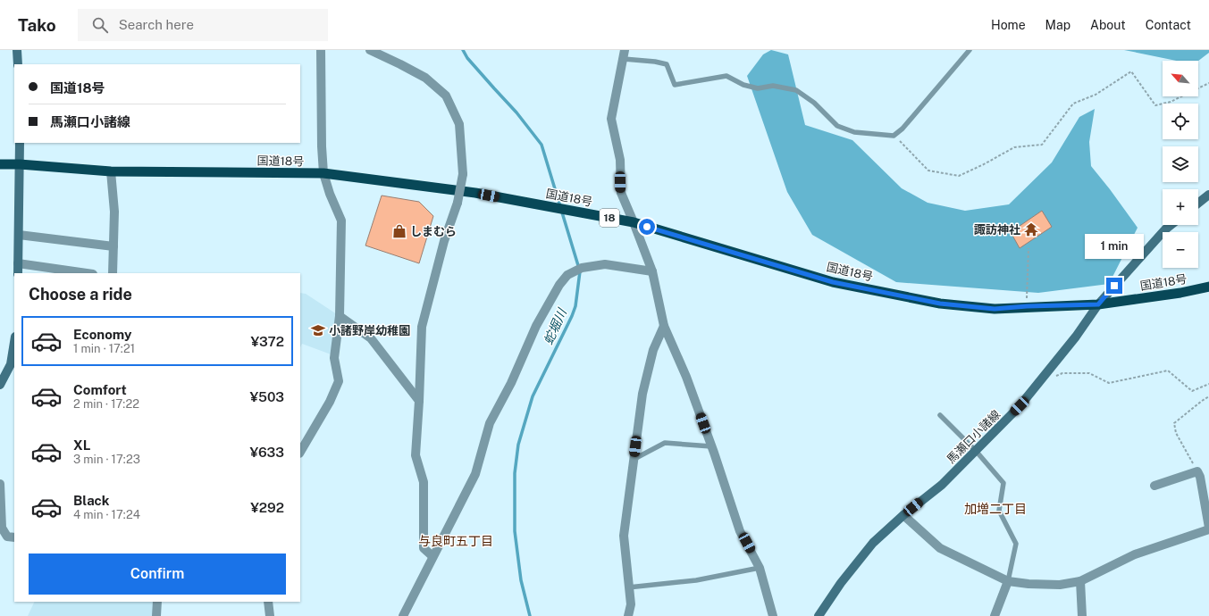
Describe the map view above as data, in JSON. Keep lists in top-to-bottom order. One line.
{"streets":{"highway":["国道18号","18"],"main road":["馬瀬口小諸線"]},"crossings":[["国道18号","馬瀬口小諸線"]],"districts":["加増二丁目","与良町五丁目"],"water":["蛇堀川"],"places":{"temple":["諏訪神社"],"shop":["しまむら"],"school or university":["小諸野岸幼稚園"]},"north":"top left","page":{"header":"Tako","search":"Search here","nav":["Home","Map","About","Contact"],"map_buttons":["+","−"],"banner":["国道18号","馬瀬口小諸線"],"bubble":"1 min","heading":"Choose a ride","list":[{"name":"Economy","note":"1 min · 17:21","value":"¥372"},{"name":"Comfort","note":"2 min · 17:22","value":"¥503"},{"name":"XL","note":"3 min · 17:23","value":"¥633"},{"name":"Black","note":"4 min · 17:24","value":"¥292"}],"buttons":"Confirm"}}
